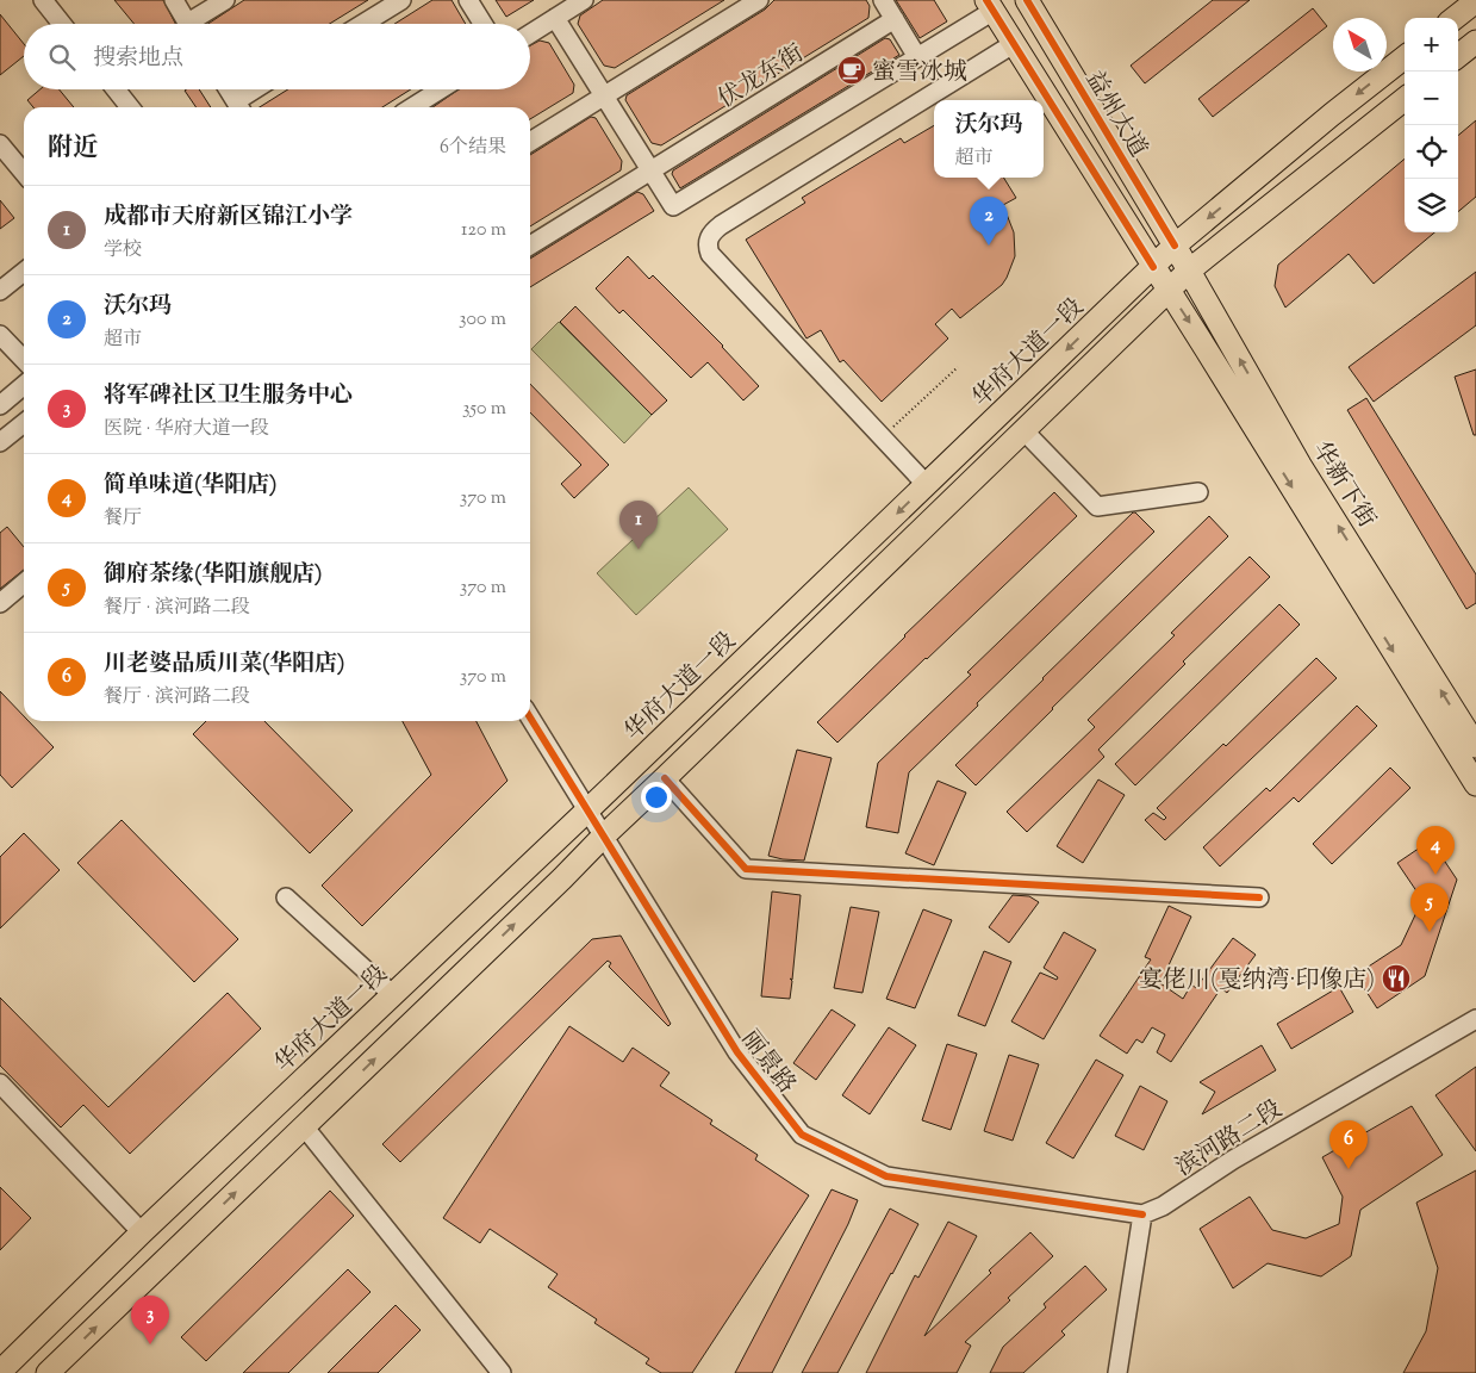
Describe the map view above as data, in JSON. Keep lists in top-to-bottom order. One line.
{"streets":{"main road":["益州大道","华府大道一段","华新下街"],"street":["伏龙东街","丽景路","滨河路二段"]},"crossings":[["益州大道","华府大道一段"],["益州大道","华新下街"],["华府大道一段","华新下街"],["华府大道一段","丽景路"],["丽景路","滨河路二段"]],"one_way":["益州大道","华新下街"],"places":{"cafe":["蜜雪冰城"],"restaurant":["宴佬川(戛纳湾·印像店)"]},"north":"top left","page":{"map_buttons":["+","−"],"search":"搜索地点","popup":["沃尔玛","超市"],"heading":["附近","6个结果"],"list":[{"mark":"1","name":"成都市天府新区锦江小学","note":"学校","value":"120 m"},{"mark":"2","name":"沃尔玛","note":"超市","value":"300 m"},{"mark":"3","name":"将军碑社区卫生服务中心","note":"医院 · 华府大道一段","value":"350 m"},{"mark":"4","name":"简单味道(华阳店)","note":"餐厅","value":"370 m"},{"mark":"5","name":"御府茶缘(华阳旗舰店)","note":"餐厅 · 滨河路二段","value":"370 m"},{"mark":"6","name":"川老婆品质川菜(华阳店)","note":"餐厅 · 滨河路二段","value":"370 m"}],"pins":["2","1","4","5","6","3"]}}
